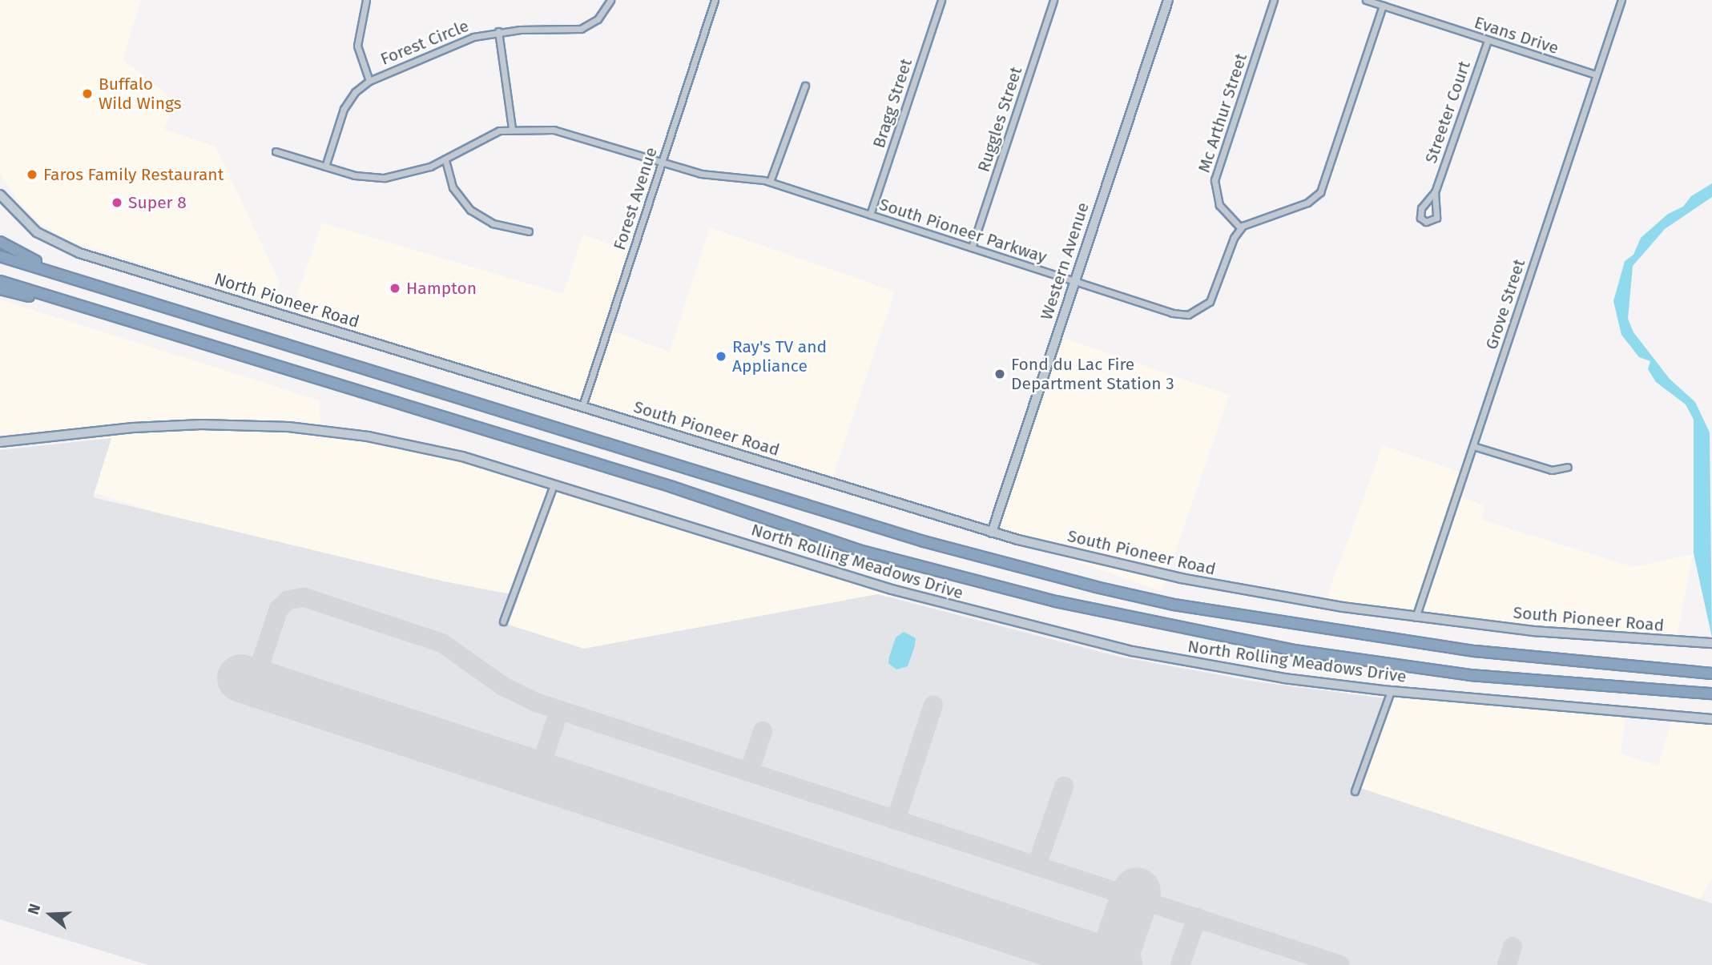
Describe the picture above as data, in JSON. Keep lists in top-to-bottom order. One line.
{"streets":{"main road":["Western Avenue","North Pioneer Road","South Pioneer Road","North Rolling Meadows Drive"],"street":["Evans Drive","Forest Circle","Bragg Street","Streeter Court","Mc Arthur Street","Ruggles Street","Forest Avenue","South Pioneer Parkway","Grove Street"]},"crossings":[["Evans Drive","Streeter Court"],["Evans Drive","Grove Street"],["Forest Circle","South Pioneer Parkway"],["Bragg Street","South Pioneer Parkway"],["Mc Arthur Street","South Pioneer Parkway"],["Ruggles Street","South Pioneer Parkway"],["Forest Avenue","South Pioneer Parkway"],["Forest Avenue","North Pioneer Road"],["Forest Avenue","South Pioneer Road"],["South Pioneer Parkway","Western Avenue"],["Western Avenue","South Pioneer Road"],["North Pioneer Road","South Pioneer Road"],["Grove Street","South Pioneer Road"]],"places":["Buffalo Wild Wings","Faros Family Restaurant","Super 8","Hampton","Ray's TV and Appliance","Fond du Lac Fire Department Station 3"],"north":"left"}
